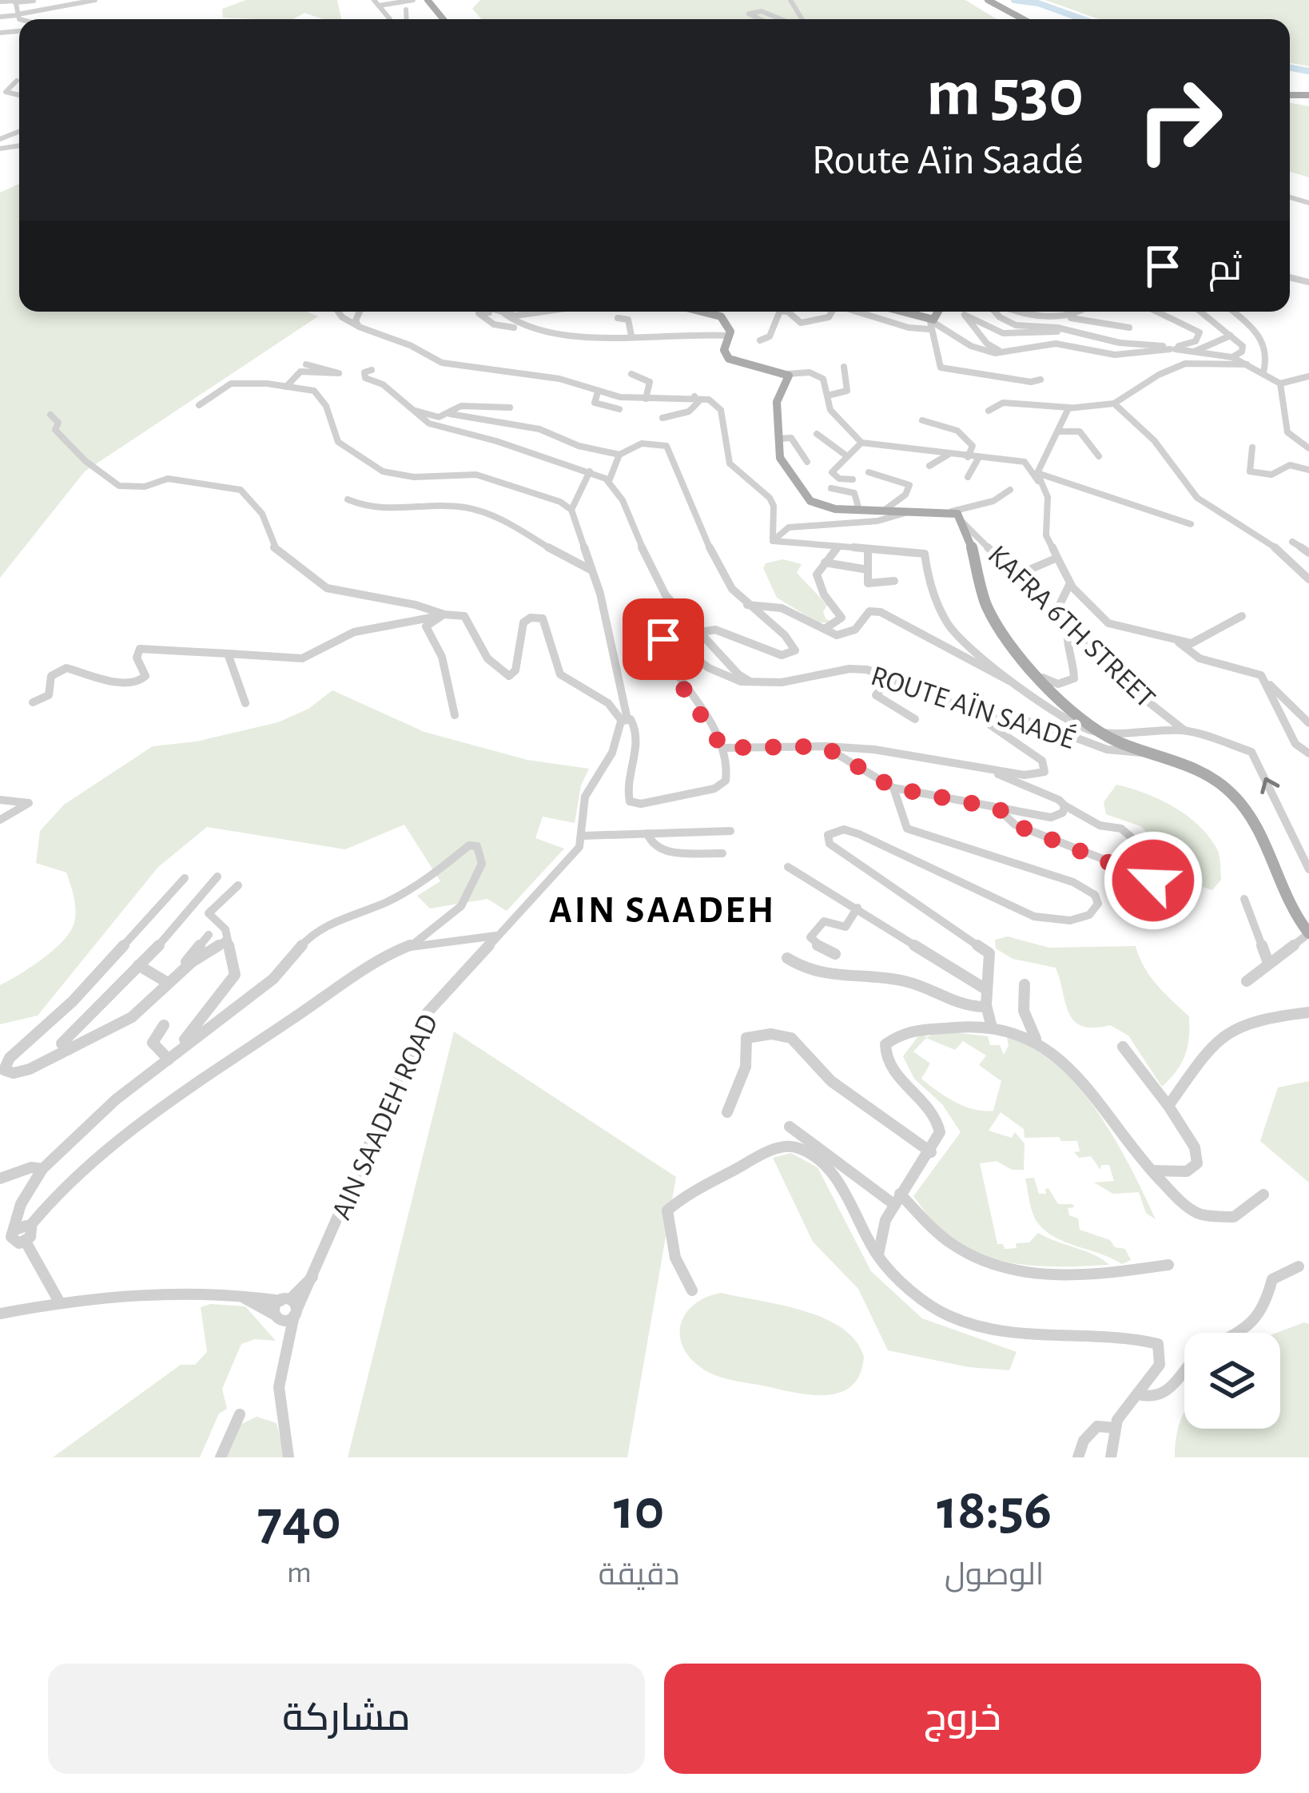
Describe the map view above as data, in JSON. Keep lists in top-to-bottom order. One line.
{"streets":{"street":["KAFRA 6TH STREET","ROUTE AÏN SAADÉ","AIN SAADEH ROAD"]},"districts":["AIN SAADEH"],"page":{"turn":["530 m","Route Aïn Saadé"],"then":"ثم","eta":["18:56","الوصول","10","دقيقة","740","m"],"buttons":["خروج","مشاركة"]}}
